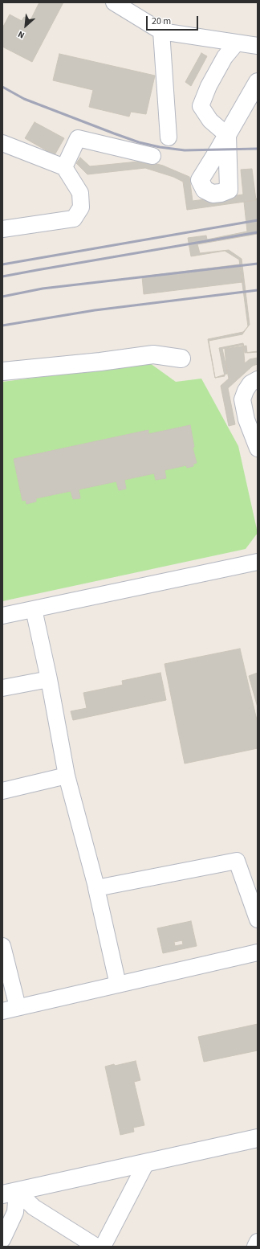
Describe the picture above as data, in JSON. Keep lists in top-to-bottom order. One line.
{"scale_bar":"20 m","north":"bottom left"}
